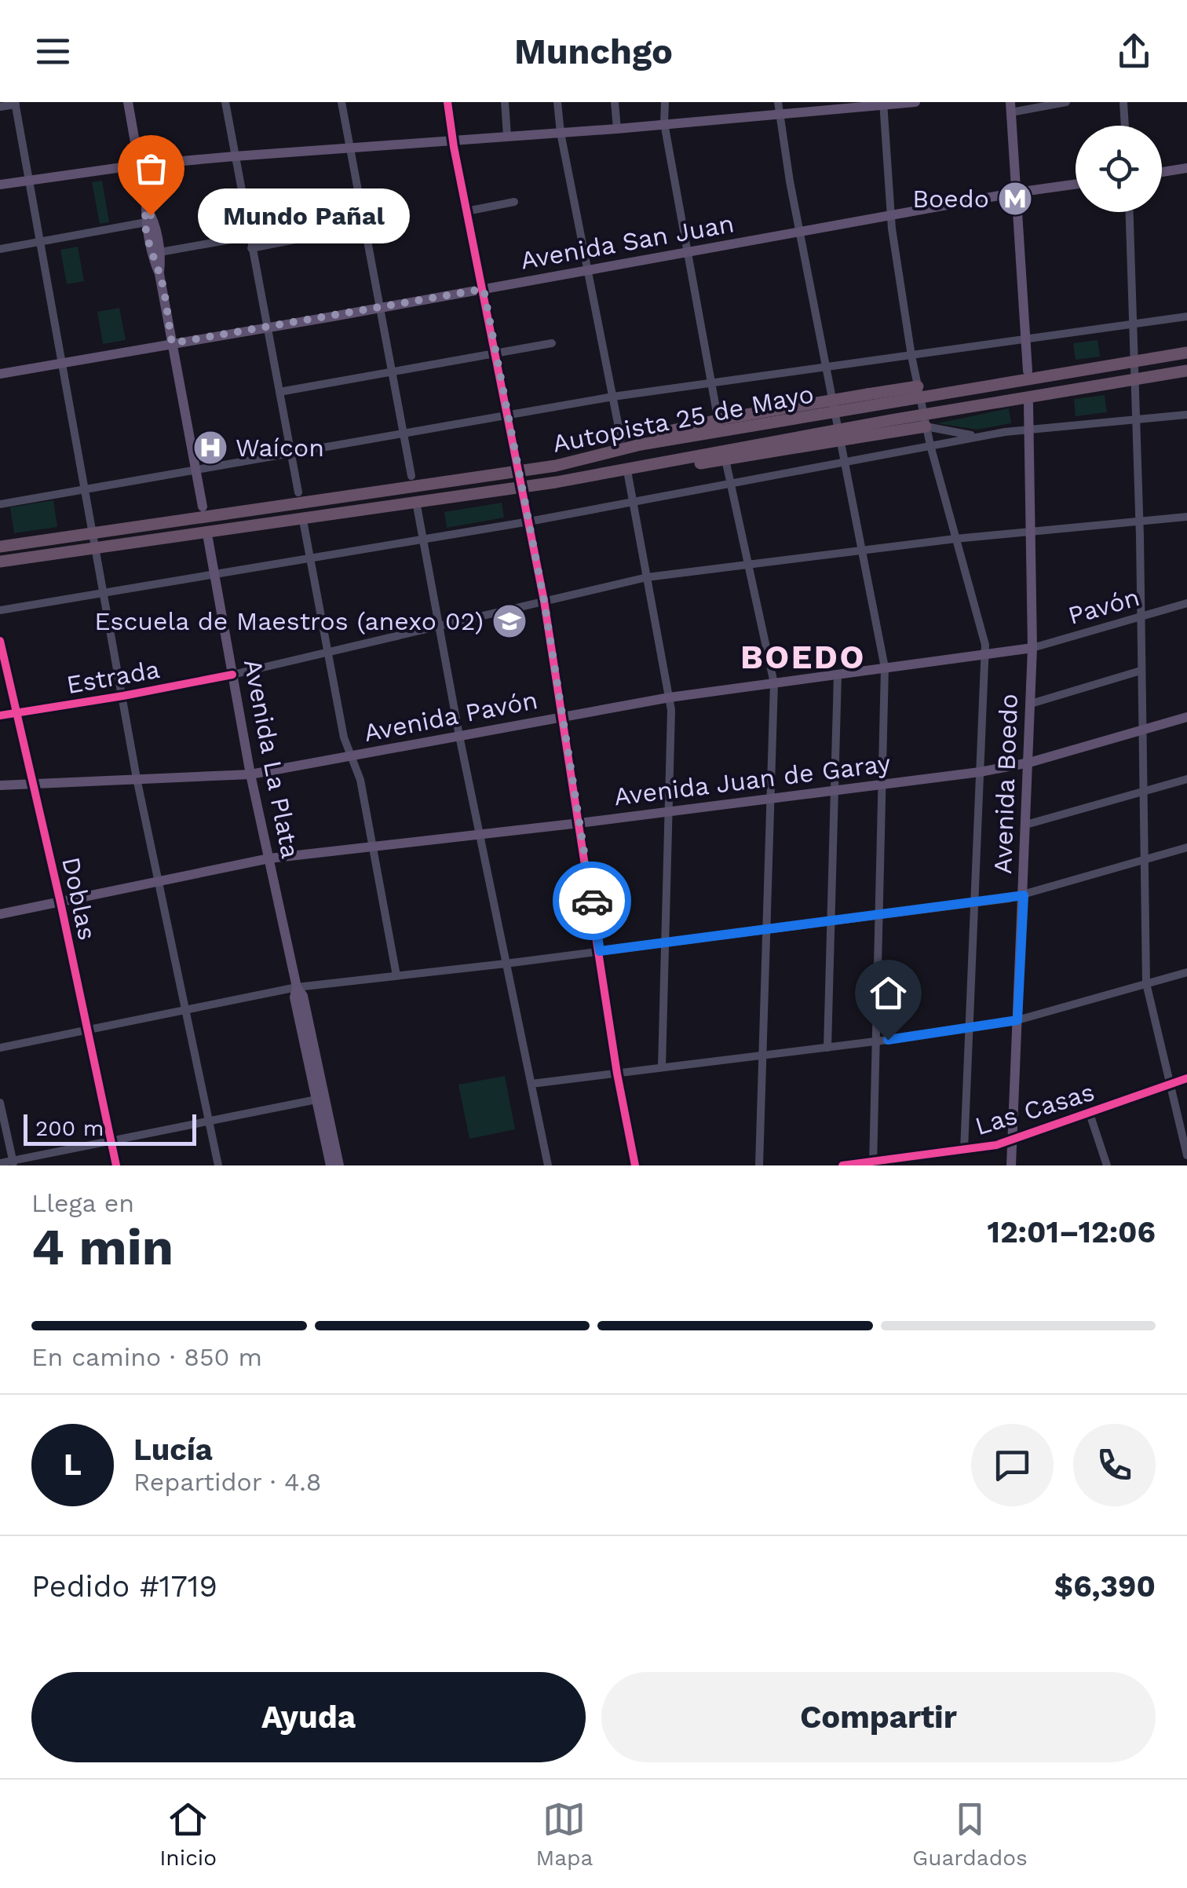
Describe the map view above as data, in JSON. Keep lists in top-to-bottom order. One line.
{"streets":{"highway":["Autopista 25 de Mayo"],"main road":["Avenida San Juan","Avenida Pavón","Avenida La Plata","Avenida Juan de Garay","Avenida Boedo"],"street":["Pavón","Estrada","Doblas","Las Casas"]},"crossings":[["Pavón","Avenida Pavón"],["Pavón","Avenida Boedo"],["Estrada","Avenida La Plata"],["Estrada","Avenida Boedo"],["Estrada","Doblas"],["Avenida Pavón","Avenida La Plata"],["Avenida Pavón","Avenida Boedo"],["Avenida Pavón","Doblas"],["Avenida La Plata","Avenida Juan de Garay"],["Avenida Juan de Garay","Avenida Boedo"],["Avenida Juan de Garay","Doblas"],["Avenida Boedo","Las Casas"]],"districts":["BOEDO"],"places":{"metro station":["Boedo"],"other":["Mundo Pañal"],"hospital":["Waícon"],"school or university":["Escuela de Maestros (anexo 02)"]},"scale_bar":"200 m","page":{"header":"Munchgo","bubble":"Mundo Pañal","scale":"200 m","heading":["4 min","Llega en","12:01–12:06"],"panel":["Lucía","Repartidor · 4.8","Pedido #1719","$6,390"],"bar":"En camino · 850 m","round":"L","buttons":["Ayuda","Compartir"],"tabs":["Inicio","Mapa","Guardados"]}}
